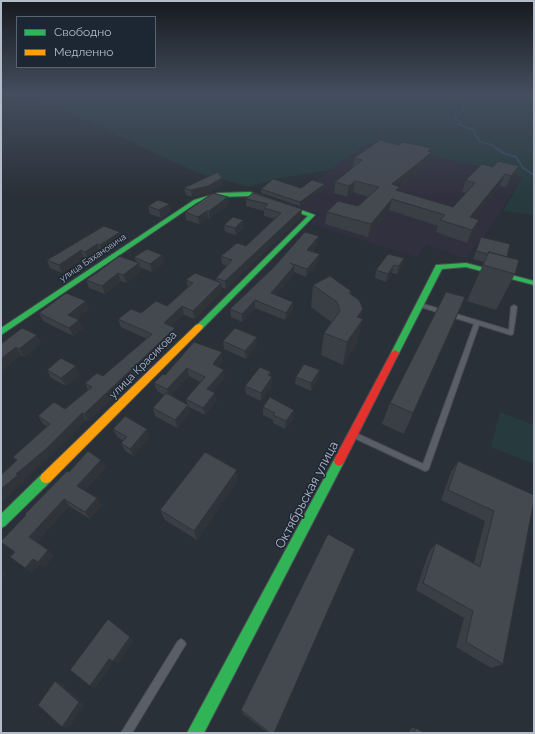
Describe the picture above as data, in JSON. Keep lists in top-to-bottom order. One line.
{"streets":{"street":["улица Бахановича","улица Красикова","Октябрьская улица"]},"crossings":[["улица Бахановича","улица Красикова"]],"legend":["Свободно","Медленно"]}
